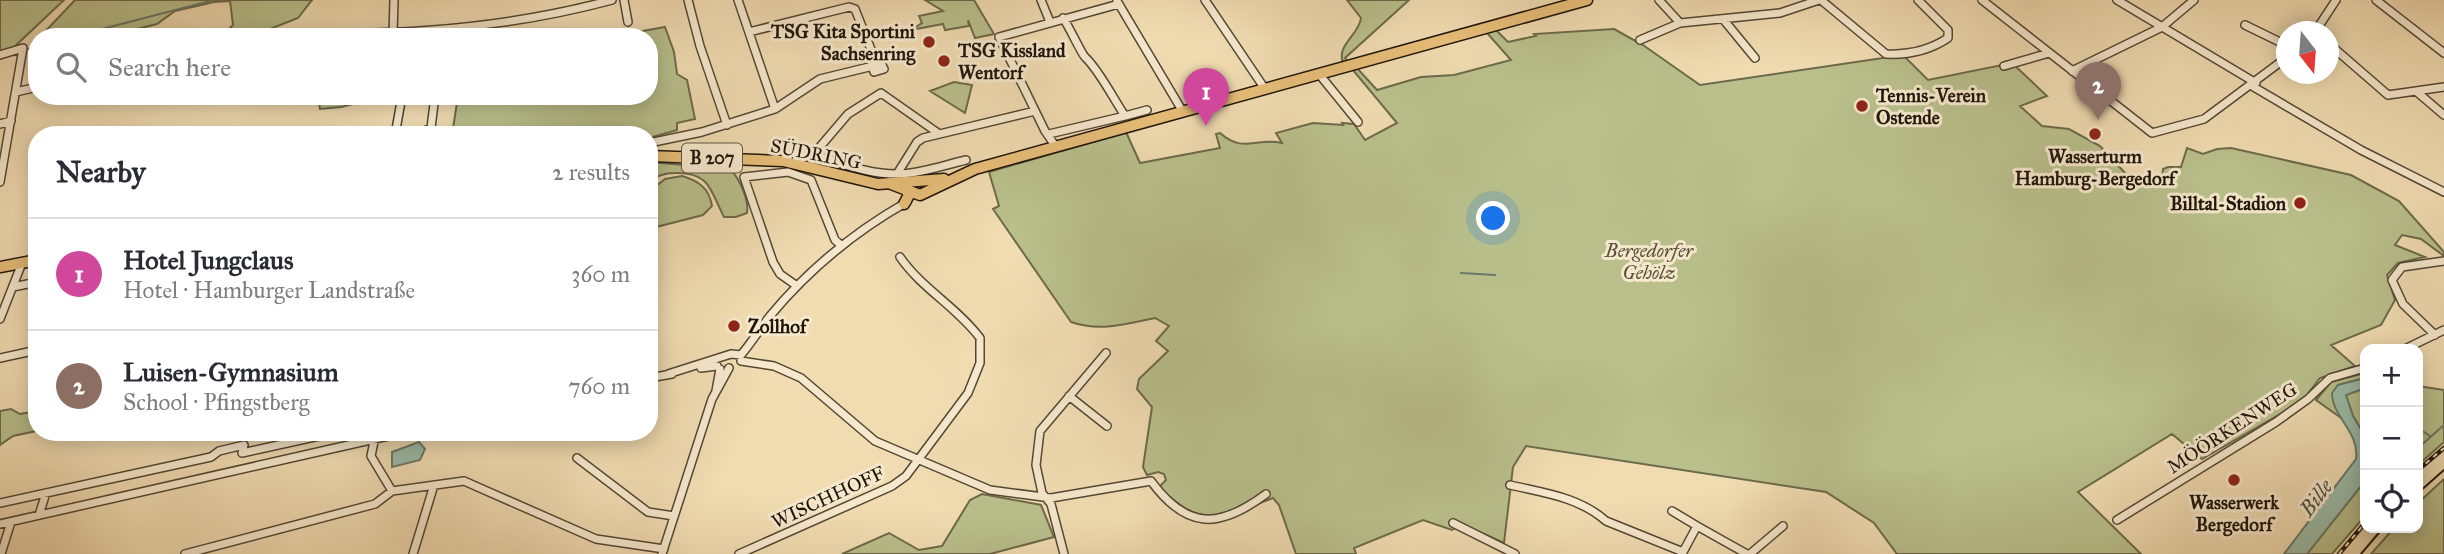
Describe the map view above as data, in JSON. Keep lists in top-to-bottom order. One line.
{"streets":{"main road":["SÜDRING","B 207"],"street":["MÖÖRKENWEG","WISCHHOFF"]},"crossings":[["SÜDRING","B 207"]],"water":["Bille"],"parks":["Bergedorfer Gehölz"],"places":["TSG Kita Sportini Sachsenring","TSG Kissland Wentorf","Tennis-Verein Ostende","Wasserturm Hamburg-Bergedorf","Billtal-Stadion","Zollhof","Wasserwerk Bergedorf"],"north":"bottom","page":{"search":"Search here","pins":["2","1"],"heading":["Nearby","2 results"],"list":[{"mark":"1","name":"Hotel Jungclaus","note":"Hotel · Hamburger Landstraße","value":"360 m"},{"mark":"2","name":"Luisen-Gymnasium","note":"School · Pfingstberg","value":"760 m"}],"map_buttons":["+","−"]}}
